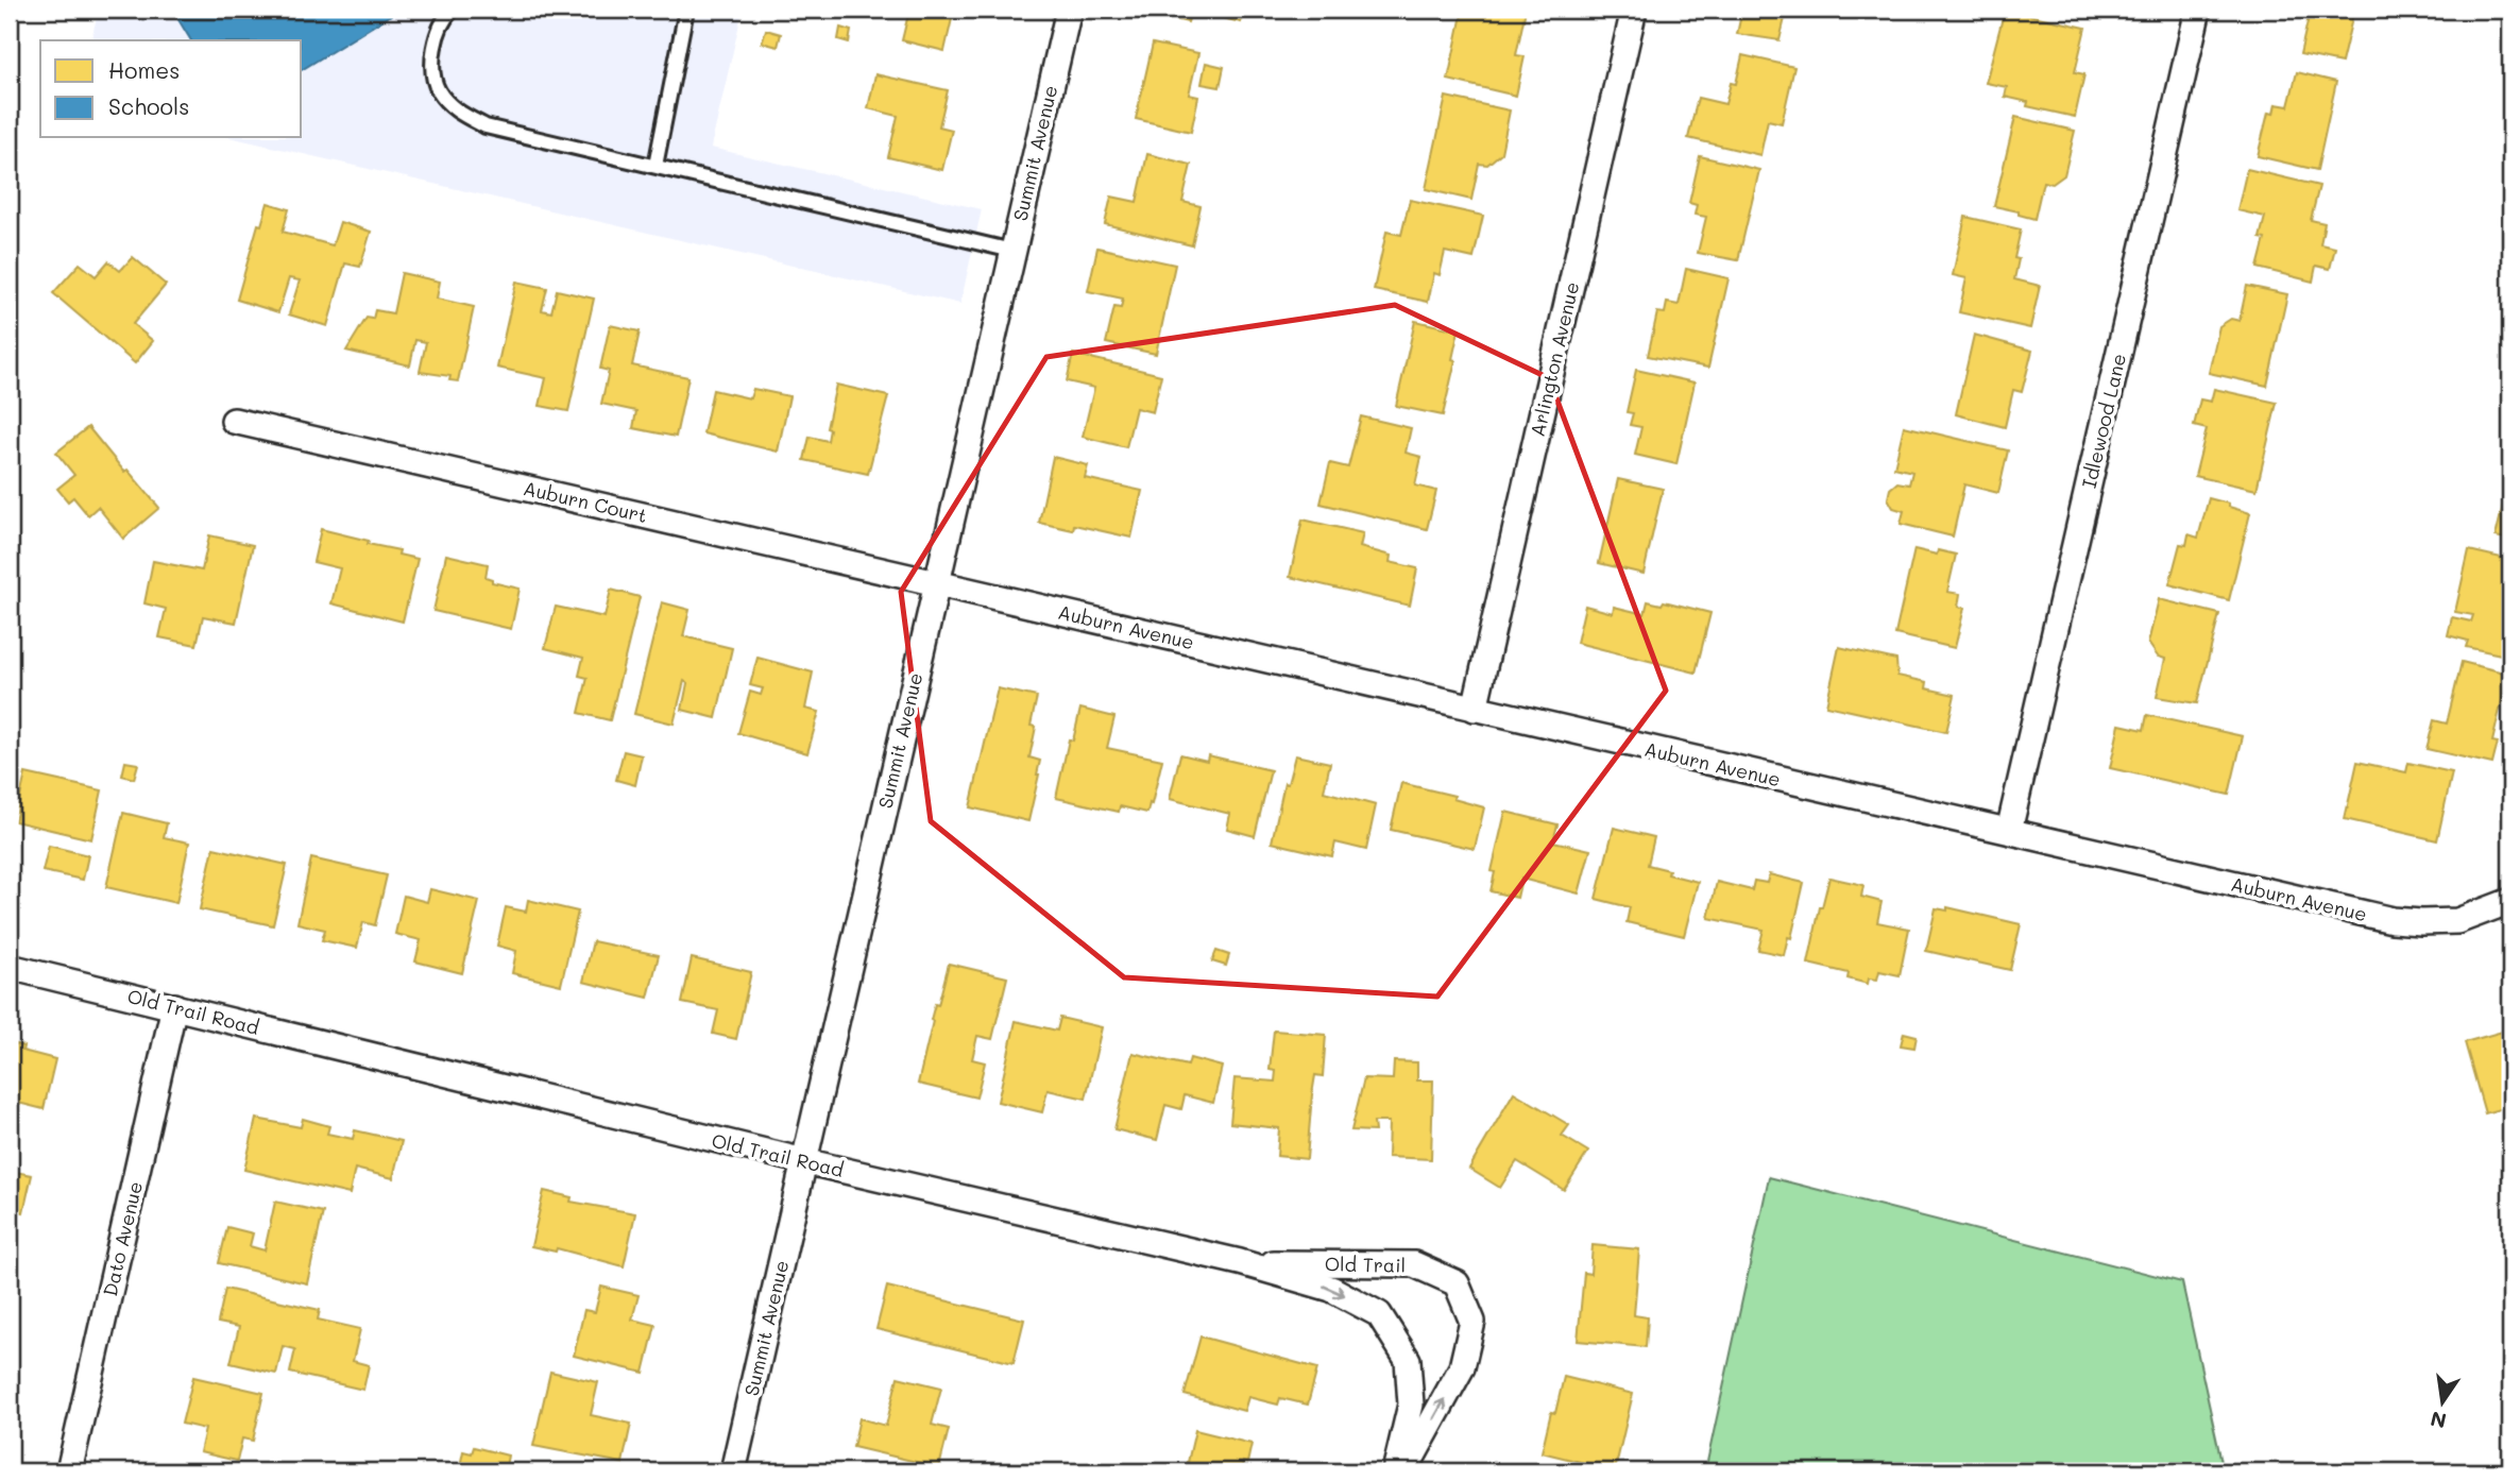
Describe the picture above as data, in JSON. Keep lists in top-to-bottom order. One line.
{"streets":{"street":["Summit Avenue","Arlington Avenue","Idlewood Lane","Auburn Court","Auburn Avenue","Old Trail Road","Dato Avenue","Old Trail"]},"crossings":[["Summit Avenue","Auburn Court"],["Summit Avenue","Auburn Avenue"],["Summit Avenue","Old Trail Road"],["Arlington Avenue","Auburn Avenue"],["Idlewood Lane","Auburn Avenue"],["Auburn Court","Auburn Avenue"],["Old Trail Road","Dato Avenue"],["Old Trail Road","Old Trail"]],"legend":["Homes","Schools"],"north":"bottom"}
